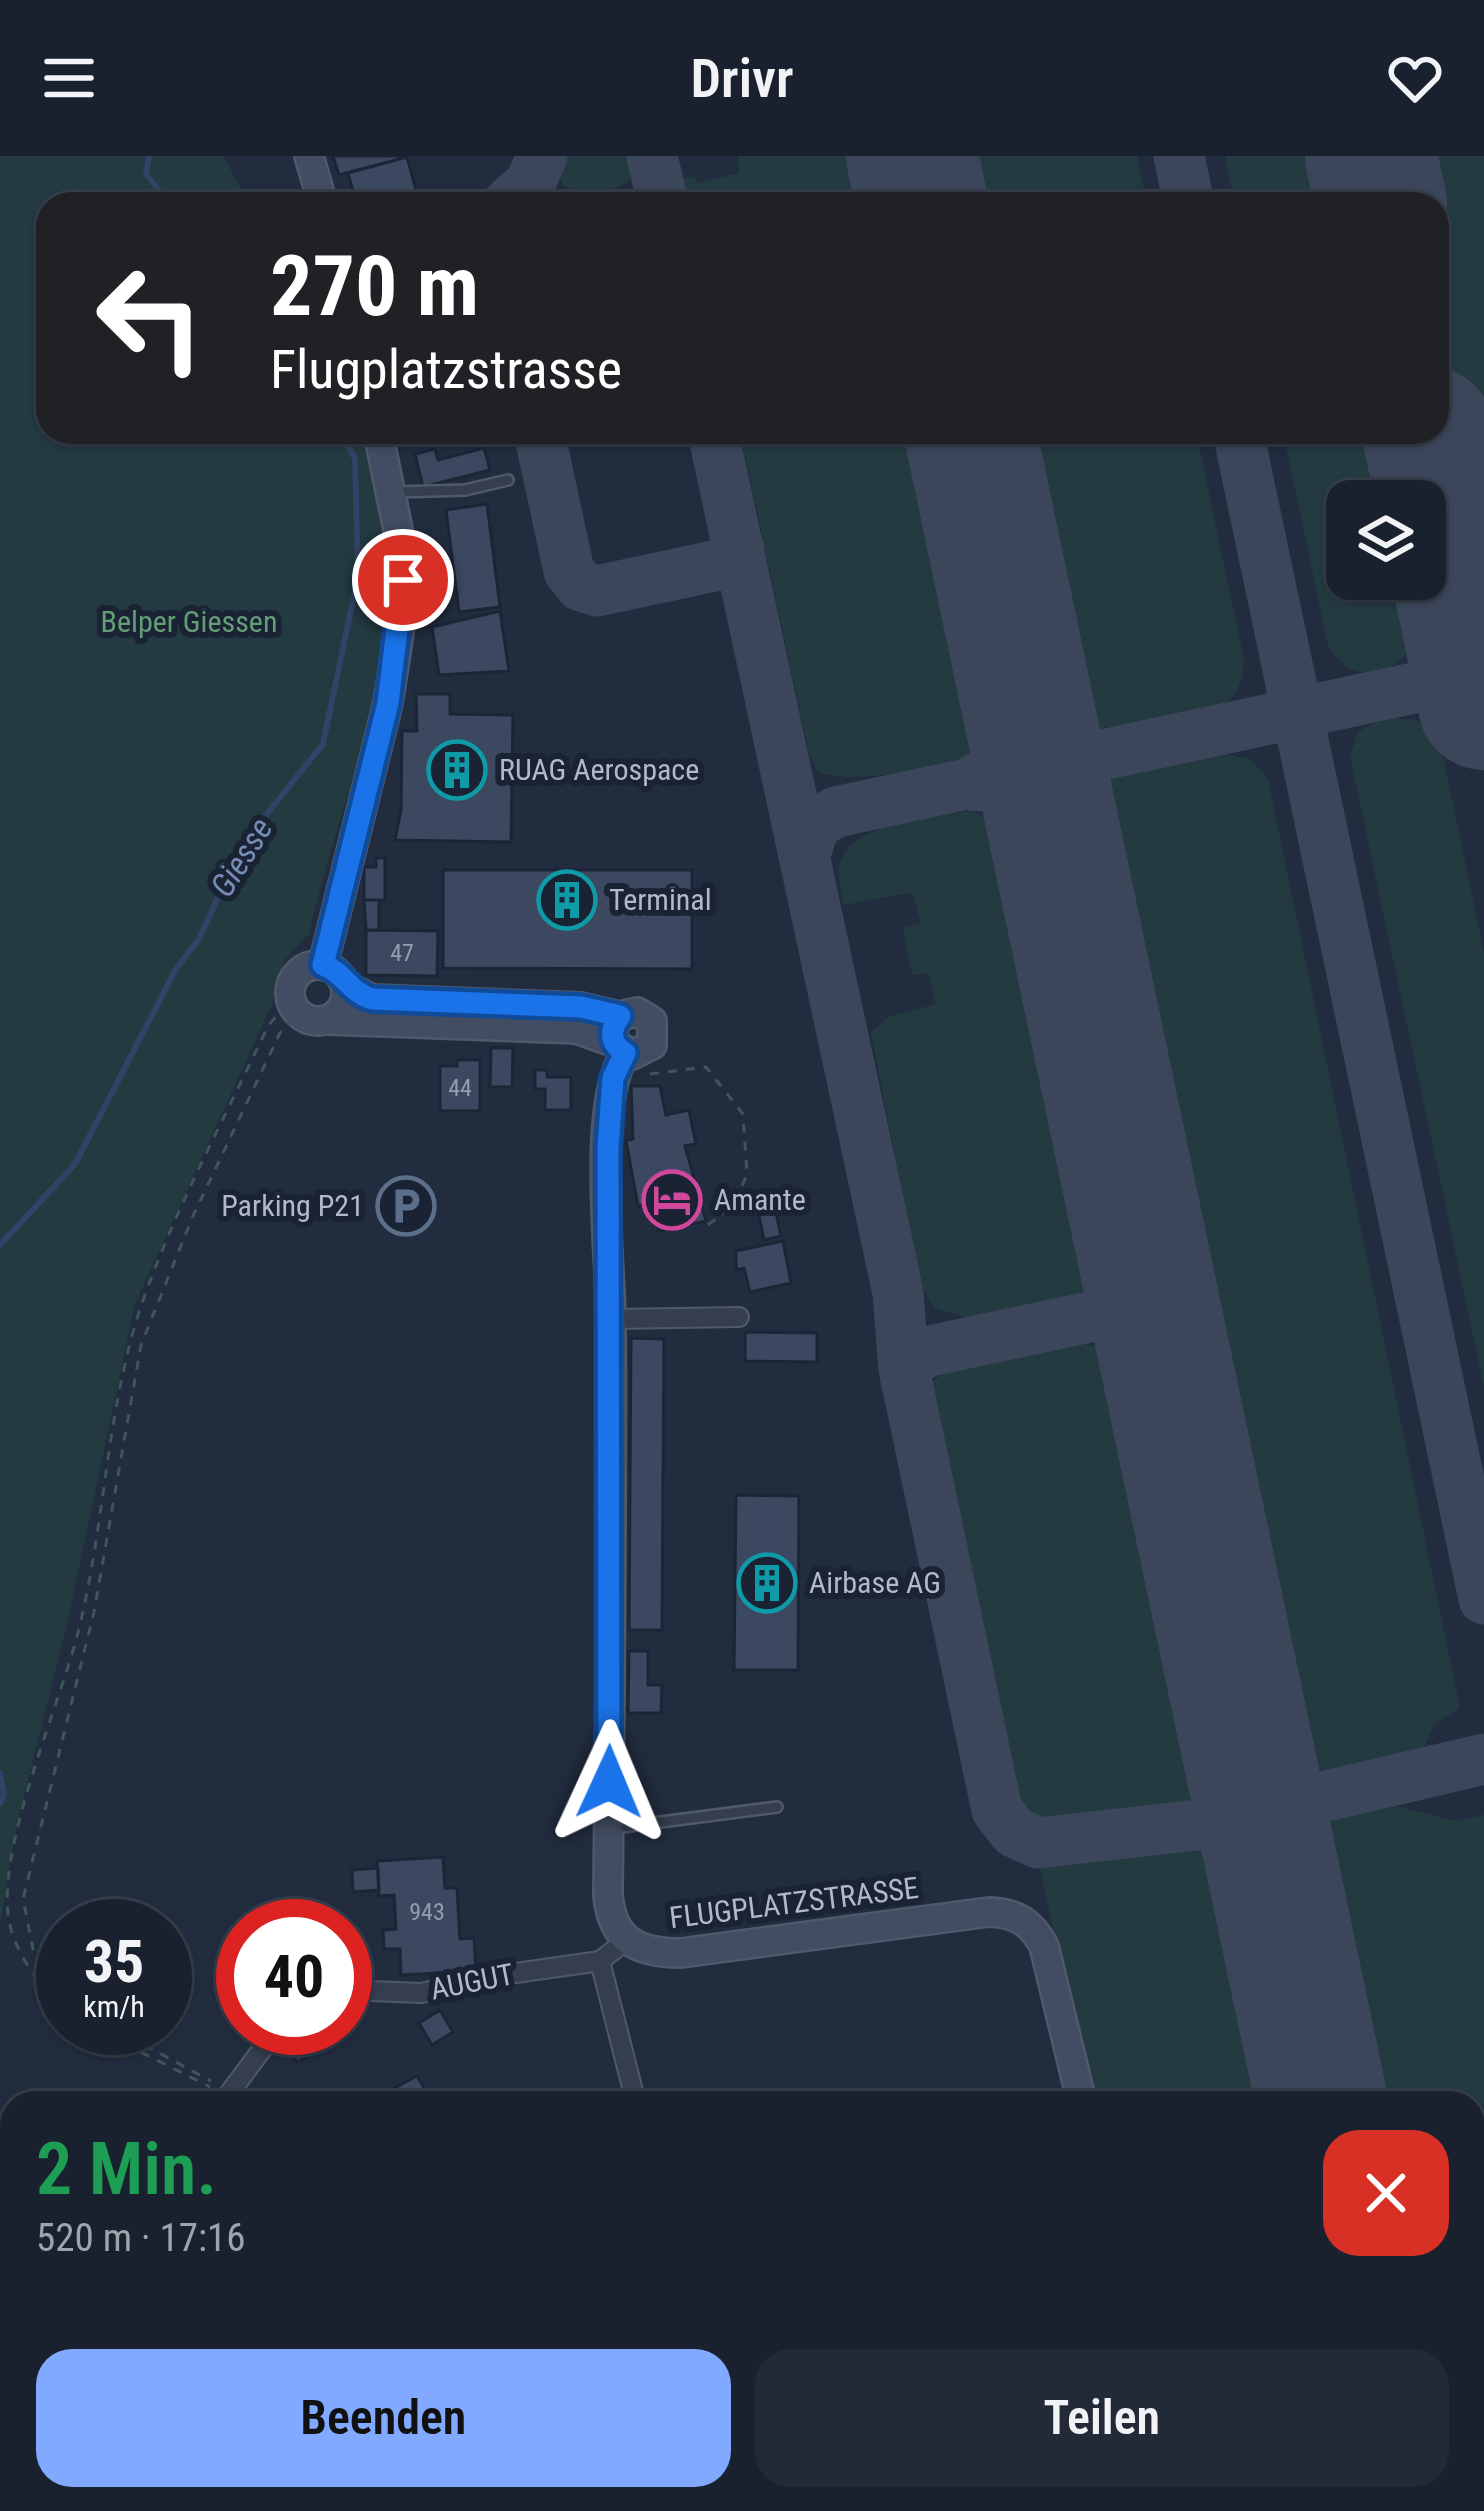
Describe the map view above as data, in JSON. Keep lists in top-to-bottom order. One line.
{"streets":{"street":["FLUGPLATZSTRASSE","AUGUT"]},"water":["Giesse"],"parks":["Belper Giessen"],"places":{"building":["RUAG Aerospace","Terminal","Airbase AG"],"hotel":["Amante"],"parking":["Parking P21"]},"house_numbers":["47","44","943"],"page":{"header":"Drivr","turn":["270 m","Flugplatzstrasse"],"speed":"35 km/h","limit":"40","heading":["2 Min.","520 m · 17:16"],"buttons":["Beenden","Teilen"]}}
